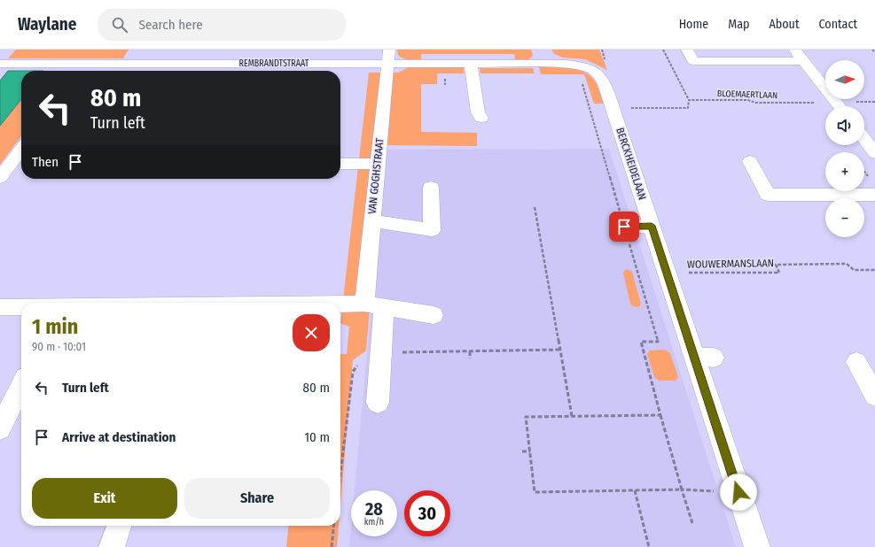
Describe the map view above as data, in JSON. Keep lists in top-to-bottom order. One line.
{"streets":{"street":["REMBRANDTSTRAAT","BERCKHEIDELAAN","VAN GOGHSTRAAT"],"path":["BLOEMAERTLAAN","WOUWERMANSLAAN"]},"crossings":[["REMBRANDTSTRAAT","BERCKHEIDELAAN"],["REMBRANDTSTRAAT","VAN GOGHSTRAAT"]],"north":"right","page":{"header":"Waylane","search":"Search here","nav":["Home","Map","About","Contact"],"map_buttons":["+","−"],"turn":["80 m","Turn left"],"then":"Then","heading":["1 min","90 m · 10:01"],"list":[{"name":"Turn left","value":"80 m"},{"name":"Arrive at destination","value":"10 m"}],"buttons":["Exit","Share"],"speed":"28 km/h","limit":"30"}}
